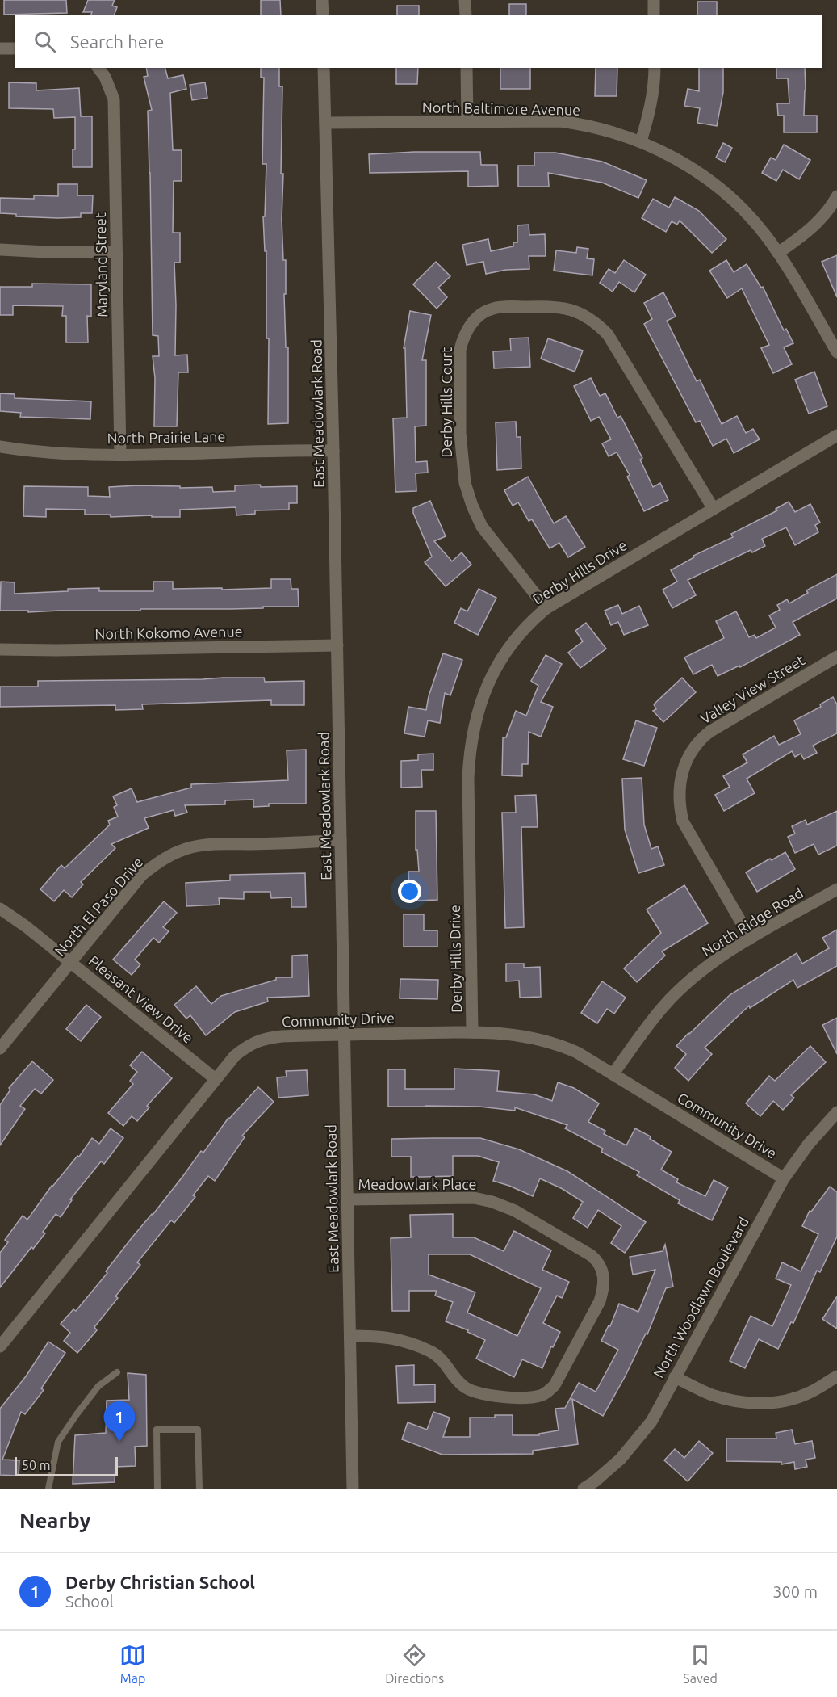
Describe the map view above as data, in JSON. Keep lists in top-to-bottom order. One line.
{"streets":{"street":["North Baltimore Avenue","Maryland Street","Derby Hills Court","East Meadowlark Road","North Prairie Lane","Derby Hills Drive","North Kokomo Avenue","Valley View Street","North El Paso Drive","North Ridge Road","Pleasant View Drive","Community Drive","Meadowlark Place","North Woodlawn Boulevard"]},"crossings":[["North Baltimore Avenue","East Meadowlark Road"],["Maryland Street","North Prairie Lane"],["Derby Hills Court","Derby Hills Drive"],["East Meadowlark Road","North Prairie Lane"],["East Meadowlark Road","North Kokomo Avenue"],["East Meadowlark Road","North El Paso Drive"],["East Meadowlark Road","Community Drive"],["East Meadowlark Road","Meadowlark Place"],["Derby Hills Drive","Community Drive"],["Valley View Street","North Ridge Road"],["North El Paso Drive","Pleasant View Drive"],["North Ridge Road","Community Drive"],["Pleasant View Drive","Community Drive"],["Community Drive","North Woodlawn Boulevard"]],"scale_bar":"50 m","page":{"search":"Search here","pins":"1","scale":"50 m","heading":"Nearby","list":[{"mark":"1","name":"Derby Christian School","note":"School","value":"300 m"}],"nav":["Map","Directions","Saved"]}}
